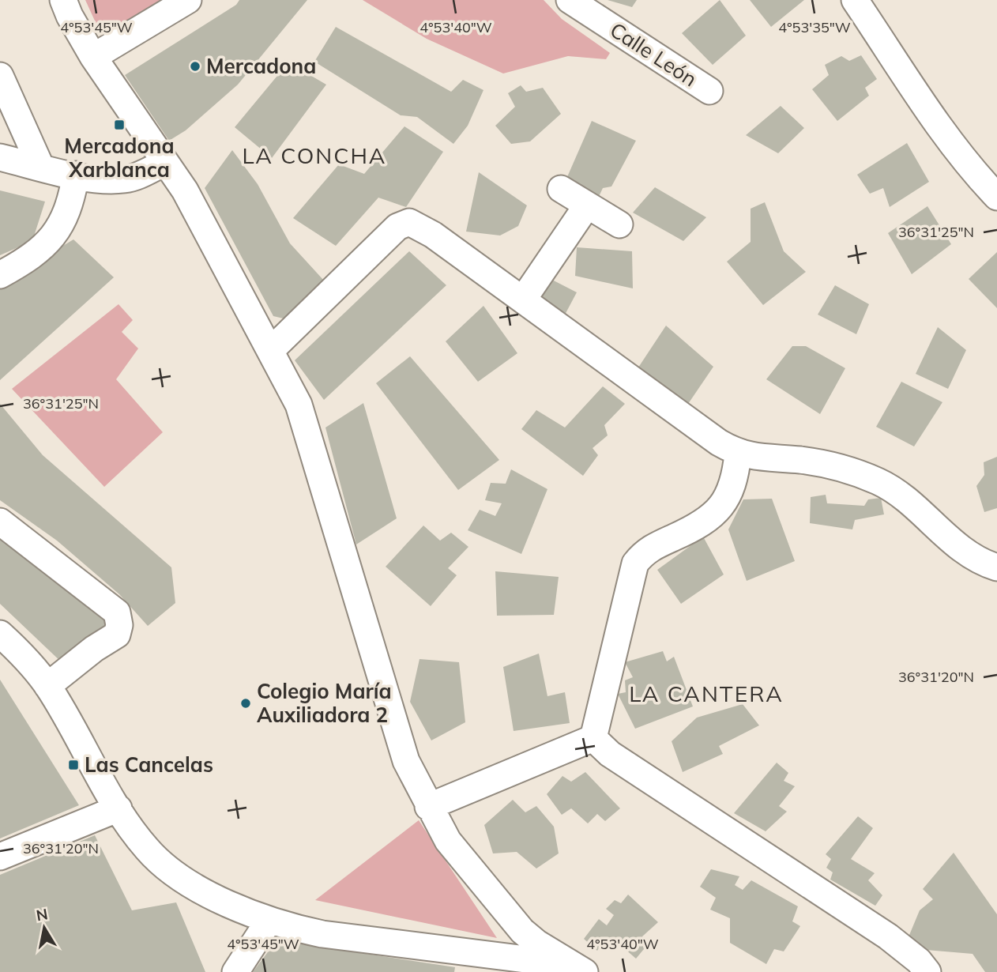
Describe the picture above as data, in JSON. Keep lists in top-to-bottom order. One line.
{"streets":{"street":["Calle León"]},"districts":["LA CONCHA","LA CANTERA"],"places":{"other":["Mercadona","Colegio María Auxiliadora 2"],"transit":["Mercadona Xarblanca","Las Cancelas"]},"north":"top","coordinates":["4°53'45\"W","4°53'40\"W","4°53'35\"W","36°31'25\"N","36°31'20\"N"]}
